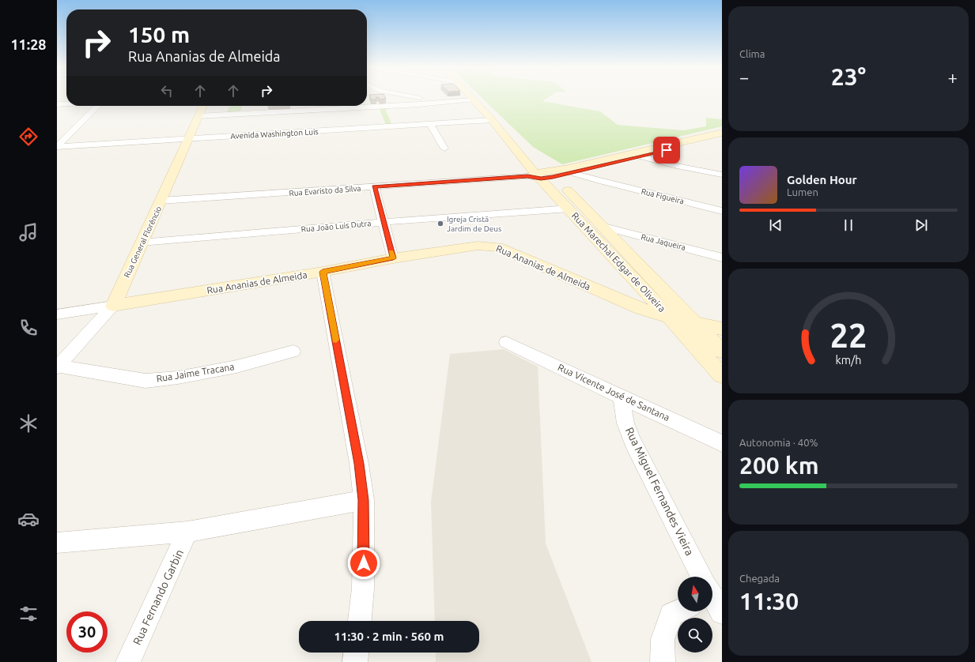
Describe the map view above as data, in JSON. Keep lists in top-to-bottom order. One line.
{"streets":{"main road":["Rua General Florêncio","Rua Marechal Edgar de Oliveira","Rua Ananias de Almeida"],"street":["Avenida Washington Luis","Rua Evaristo da Silva","Rua Figueira","Rua João Luis Dutra","Rua Jaqueira","Rua Jaime Tracana","Rua Vicente José de Santana","Rua Miguel Fernandes Vieira","Rua Fernando Garbin"]},"crossings":[["Avenida Washington Luis","Rua General Florêncio"],["Avenida Washington Luis","Rua Marechal Edgar de Oliveira"],["Rua Evaristo da Silva","Rua General Florêncio"],["Rua Evaristo da Silva","Rua Marechal Edgar de Oliveira"],["Rua João Luis Dutra","Rua General Florêncio"],["Rua João Luis Dutra","Rua Marechal Edgar de Oliveira"],["Rua General Florêncio","Rua Ananias de Almeida"],["Rua General Florêncio","Rua Jaime Tracana"],["Rua Jaqueira","Rua Marechal Edgar de Oliveira"],["Rua Marechal Edgar de Oliveira","Rua Ananias de Almeida"],["Rua Vicente José de Santana","Rua Miguel Fernandes Vieira"]],"places":["Igreja Cristã Jardim de Deus"],"north":"top","page":{"tabs":"11:28","tile":["Clima",["Autonomia · 40%","200 km"],["Chegada","11:30"]],"turn":["150 m","Rua Ananias de Almeida"],"heat":["−","23°","+"],"song":["Golden Hour","Lumen"],"limit":"30","trip":"11:30 · 2 min · 560 m","gauge":["22","km/h"]}}
